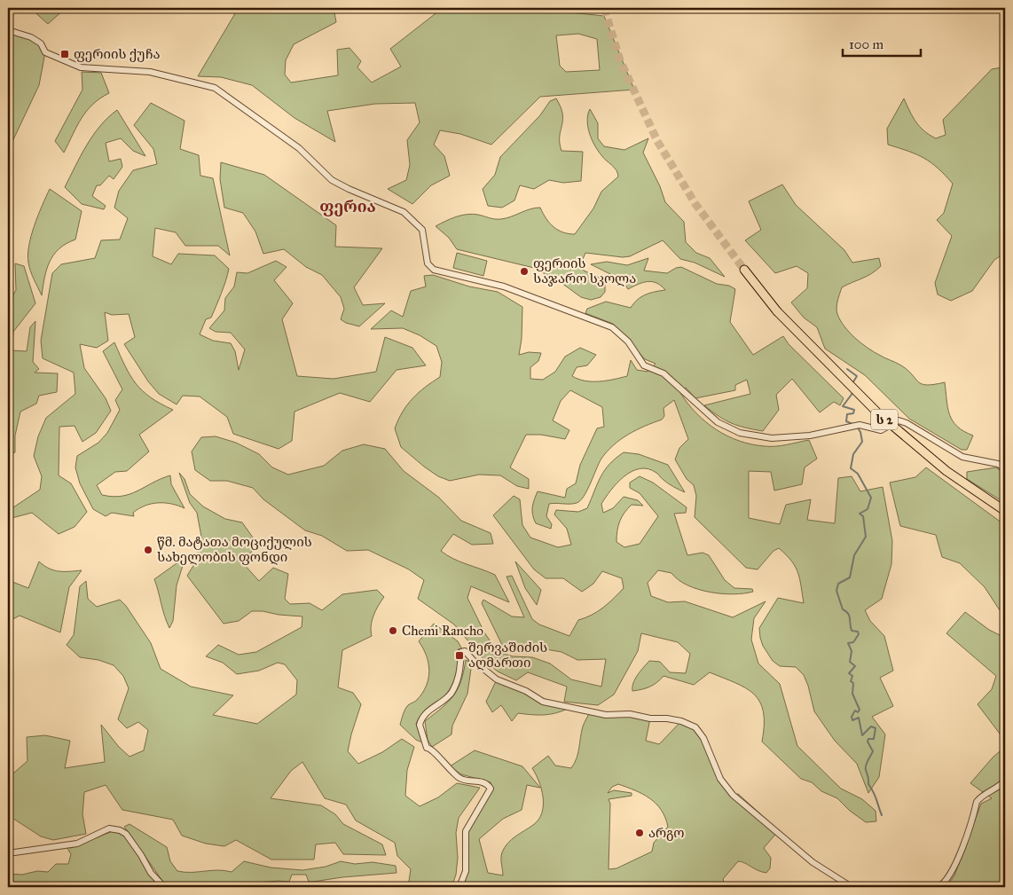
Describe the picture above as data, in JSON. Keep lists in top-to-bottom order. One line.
{"streets":{"highway":["ს 2"]},"districts":["ფერია"],"places":{"transit":["ფერიის ქუჩა","შერვაშიძის აღმართი"],"other":["ფერიის საჯარო სკოლა","წმ. მატათა მოციქულის სახელობის ფონდი","Chemi Rancho","არგო"]},"scale_bar":"100 m"}
